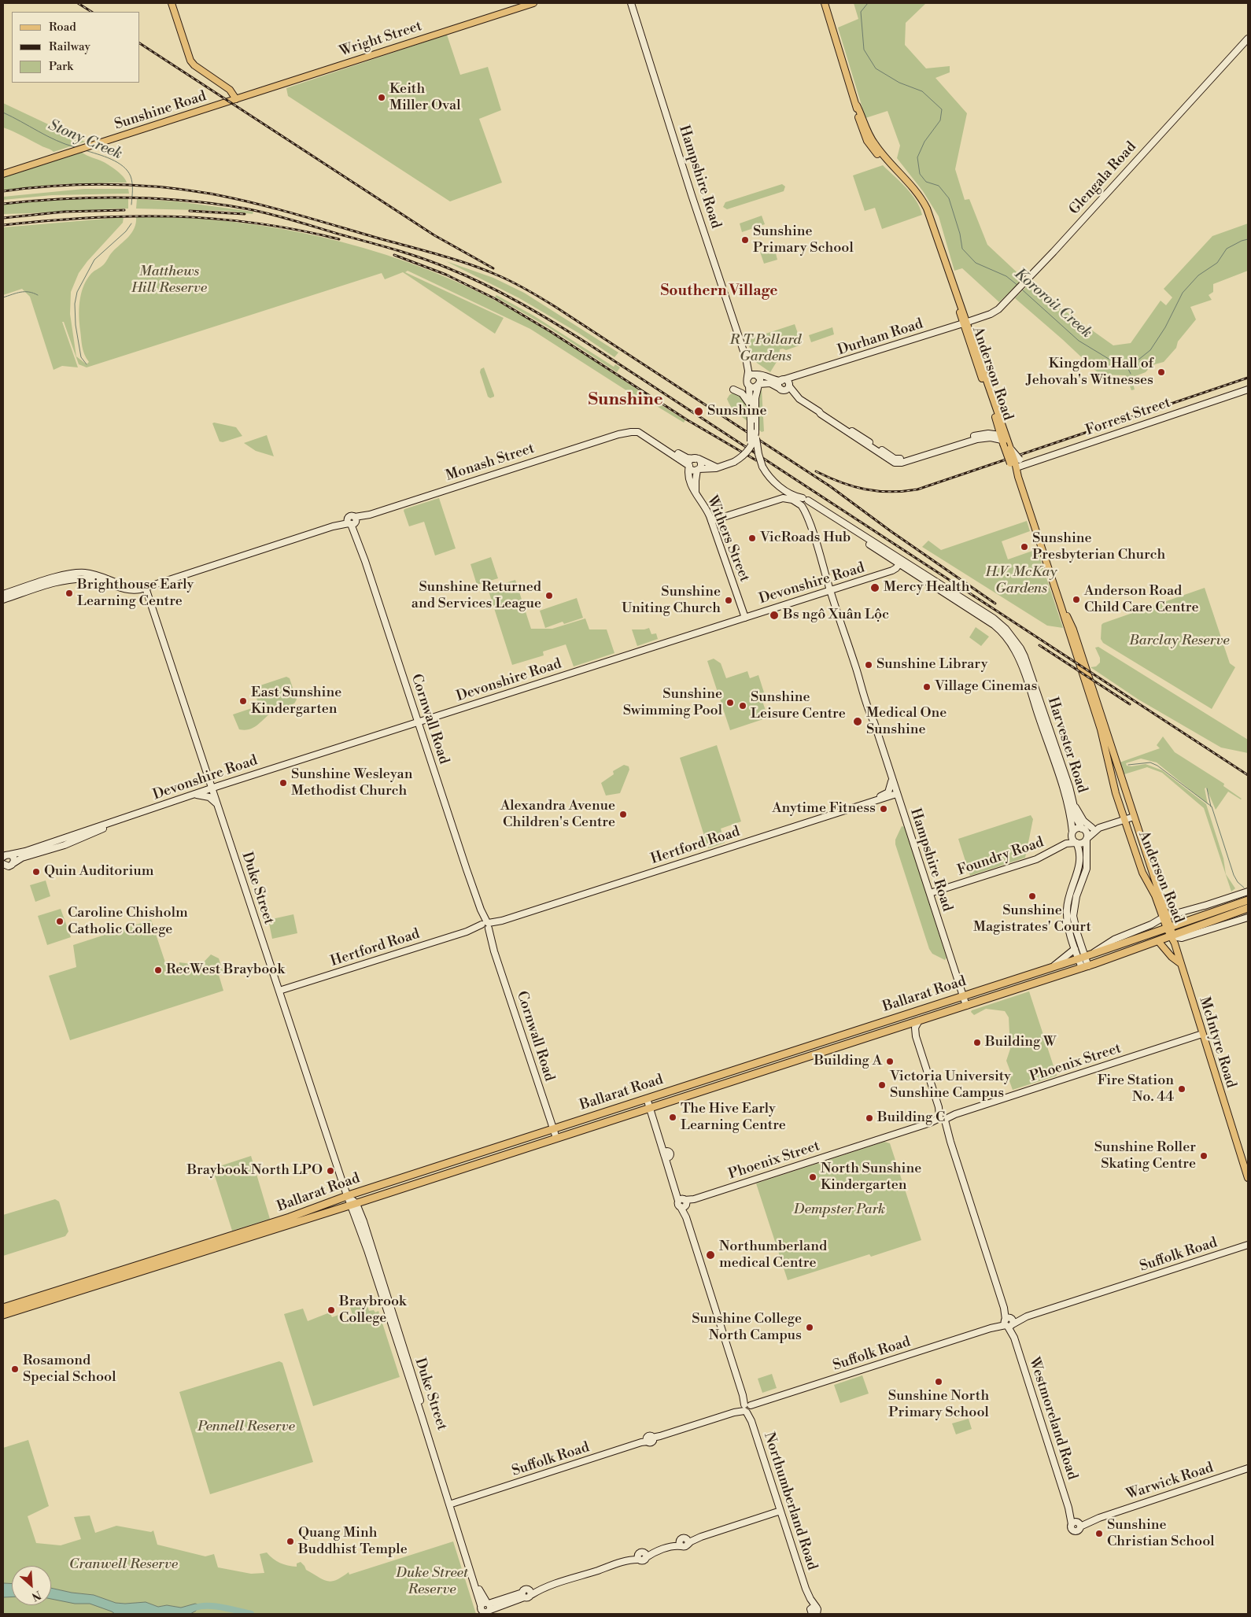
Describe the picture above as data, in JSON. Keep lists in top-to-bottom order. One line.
{"streets":{"highway":["Ballarat Road"],"main road":["Wright Street","Sunshine Road","Anderson Road","McIntyre Road"],"street":["Hampshire Road","Glengala Road","Durham Road","Forrest Street","Monash Street","Withers Street","Devonshire Road","Cornwall Road","Harvester Road","Hertford Road","Foundry Road","Duke Street","Phoenix Street","Suffolk Road","Westmoreland Road","Warwick Road","Northumberland Road"]},"crossings":[["Wright Street","Sunshine Road"],["Hampshire Road","Devonshire Road"],["Hampshire Road","Harvester Road"],["Hampshire Road","Hertford Road"],["Hampshire Road","Foundry Road"],["Hampshire Road","Ballarat Road"],["Glengala Road","Durham Road"],["Glengala Road","Anderson Road"],["Durham Road","Anderson Road"],["Anderson Road","Forrest Street"],["Anderson Road","Ballarat Road"],["Anderson Road","McIntyre Road"],["Monash Street","Cornwall Road"],["Monash Street","Duke Street"],["Withers Street","Devonshire Road"],["Devonshire Road","Cornwall Road"],["Devonshire Road","Harvester Road"],["Devonshire Road","Duke Street"],["Cornwall Road","Hertford Road"],["Cornwall Road","Ballarat Road"],["Harvester Road","Foundry Road"],["Hertford Road","Duke Street"],["Duke Street","Ballarat Road"],["Duke Street","Suffolk Road"],["Ballarat Road","McIntyre Road"],["Ballarat Road","Westmoreland Road"],["Ballarat Road","Northumberland Road"],["McIntyre Road","Phoenix Street"],["Phoenix Street","Westmoreland Road"],["Phoenix Street","Northumberland Road"],["Suffolk Road","Westmoreland Road"],["Suffolk Road","Northumberland Road"],["Westmoreland Road","Warwick Road"]],"districts":["Southern Village","Sunshine"],"water":["Stony Creek","Kororoit Creek"],"parks":["Matthews Hill Reserve","R T Pollard Gardens","H.V. McKay Gardens","Barclay Reserve","Dempster Park","Pennell Reserve","Cranwell Reserve","Duke Street Reserve"],"places":["Keith Miller Oval","Sunshine Primary School","Kingdom Hall of Jehovah's Witnesses","Sunshine","VicRoads Hub","Sunshine Presbyterian Church","Mercy Health","Brighthouse Early Learning Centre","Sunshine Returned and Services League","Anderson Road Child Care Centre","Sunshine Uniting Church","Bs ngô Xuân Lộc","Sunshine Library","Village Cinemas","East Sunshine Kindergarten","Sunshine Swimming Pool","Sunshine Leisure Centre","Medical One Sunshine","Sunshine Wesleyan Methodist Church","Anytime Fitness","Alexandra Avenue Children's Centre","Quin Auditorium","Sunshine Magistrates' Court","Caroline Chisholm Catholic College","RecWest Braybook","Building W","Building A","Victoria University Sunshine Campus","Fire Station No. 44","The Hive Early Learning Centre","Building C","Sunshine Roller Skating Centre","Braybook North LPO","North Sunshine Kindergarten","Northumberland medical Centre","Braybrook College","Sunshine College North Campus","Rosamond Special School","Sunshine North Primary School","Sunshine Christian School","Quang Minh Buddhist Temple"],"legend":["Road","Railway","Park"],"north":"bottom right"}
